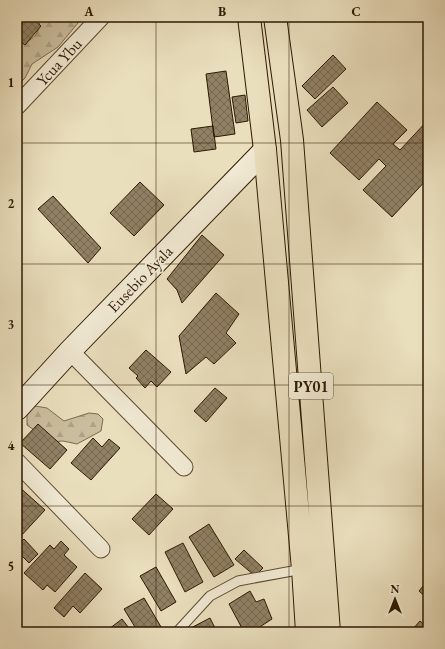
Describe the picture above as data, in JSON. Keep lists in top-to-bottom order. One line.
{"streets":{"highway":["PY01"],"main road":["Eusebio Ayala"],"street":["Ycua Ybu"]},"crossings":[["Eusebio Ayala","PY01"]],"north":"top","grid":{"columns":["A","B","C"],"rows":["1","2","3","4","5"]}}
